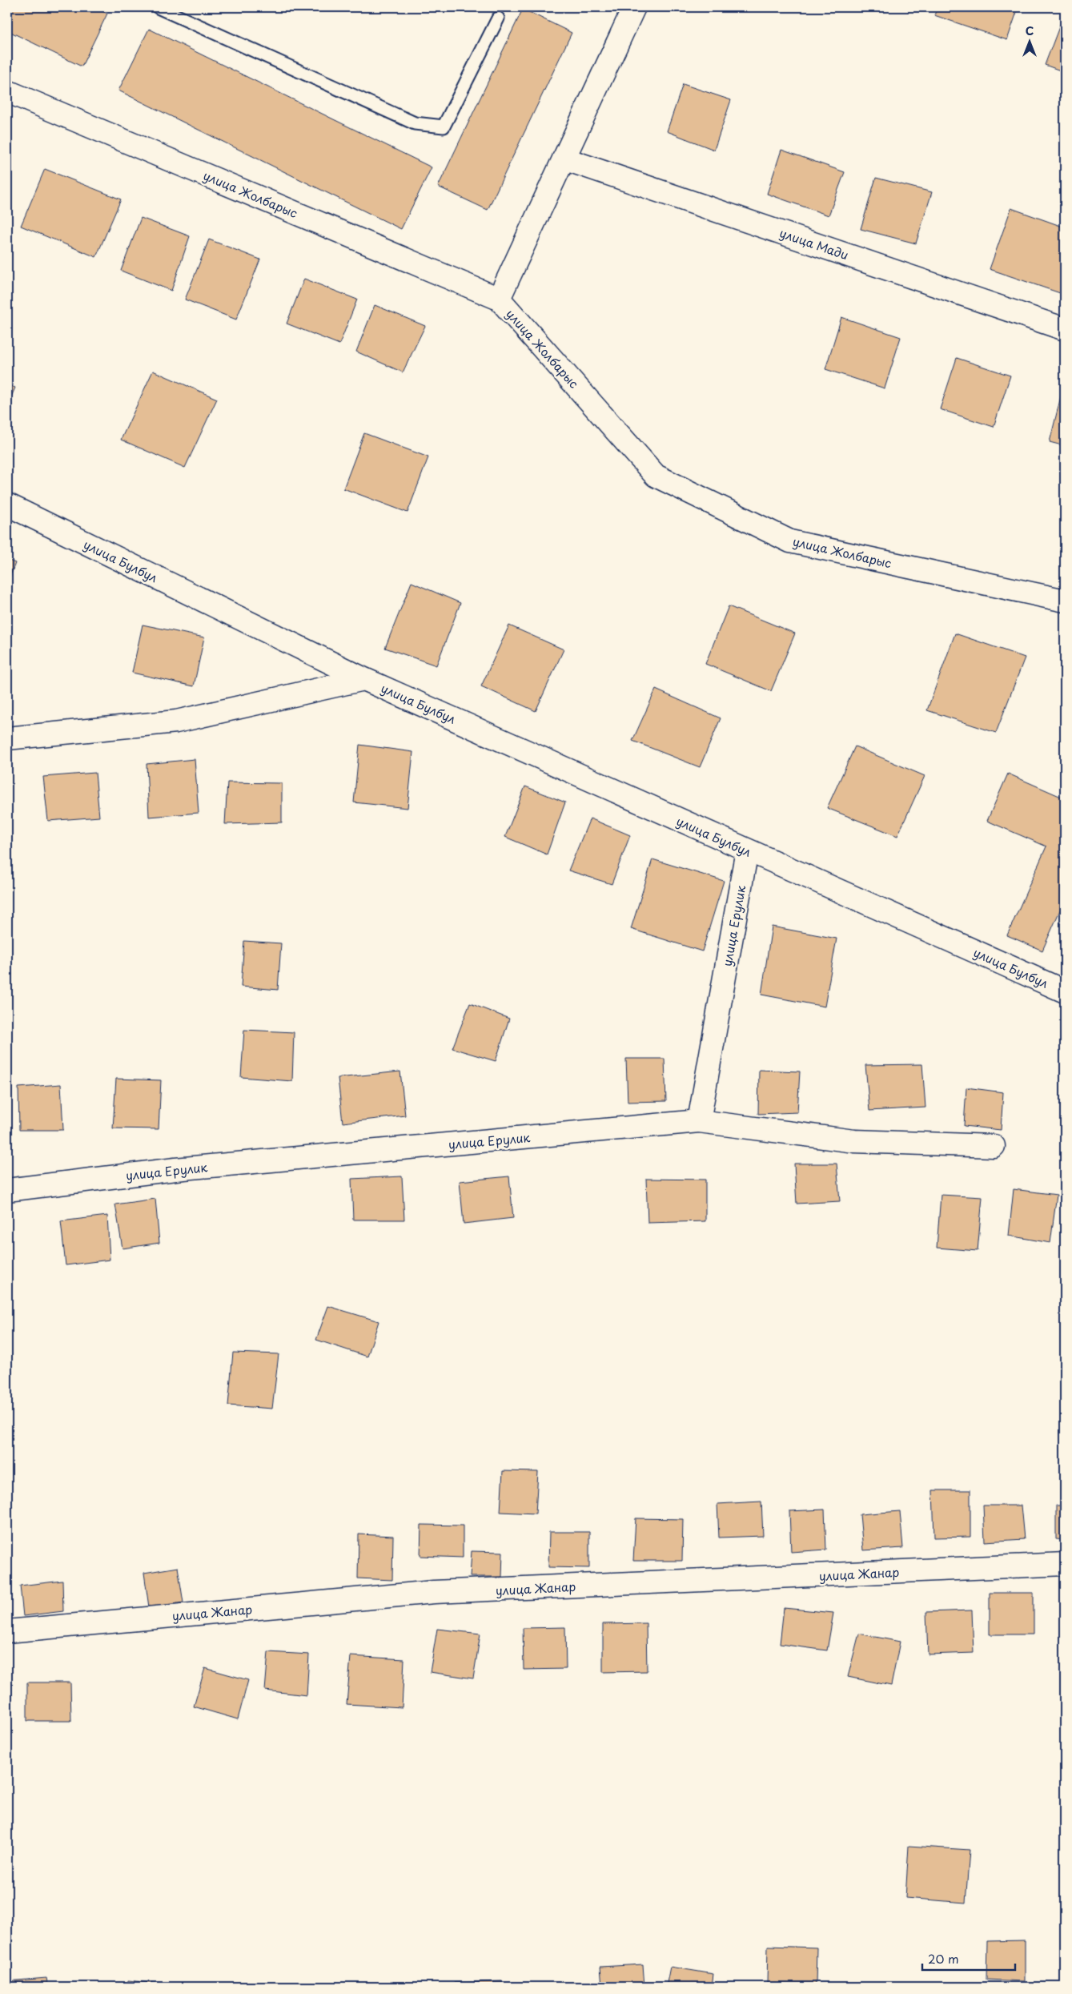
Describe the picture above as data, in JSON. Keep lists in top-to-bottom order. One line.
{"streets":{"street":["улица Жолбарыс","улица Мади","улица Булбул","улица Ерулик","улица Жанар"]},"crossings":[["улица Булбул","улица Ерулик"]],"scale_bar":"20 m","north":"top"}
